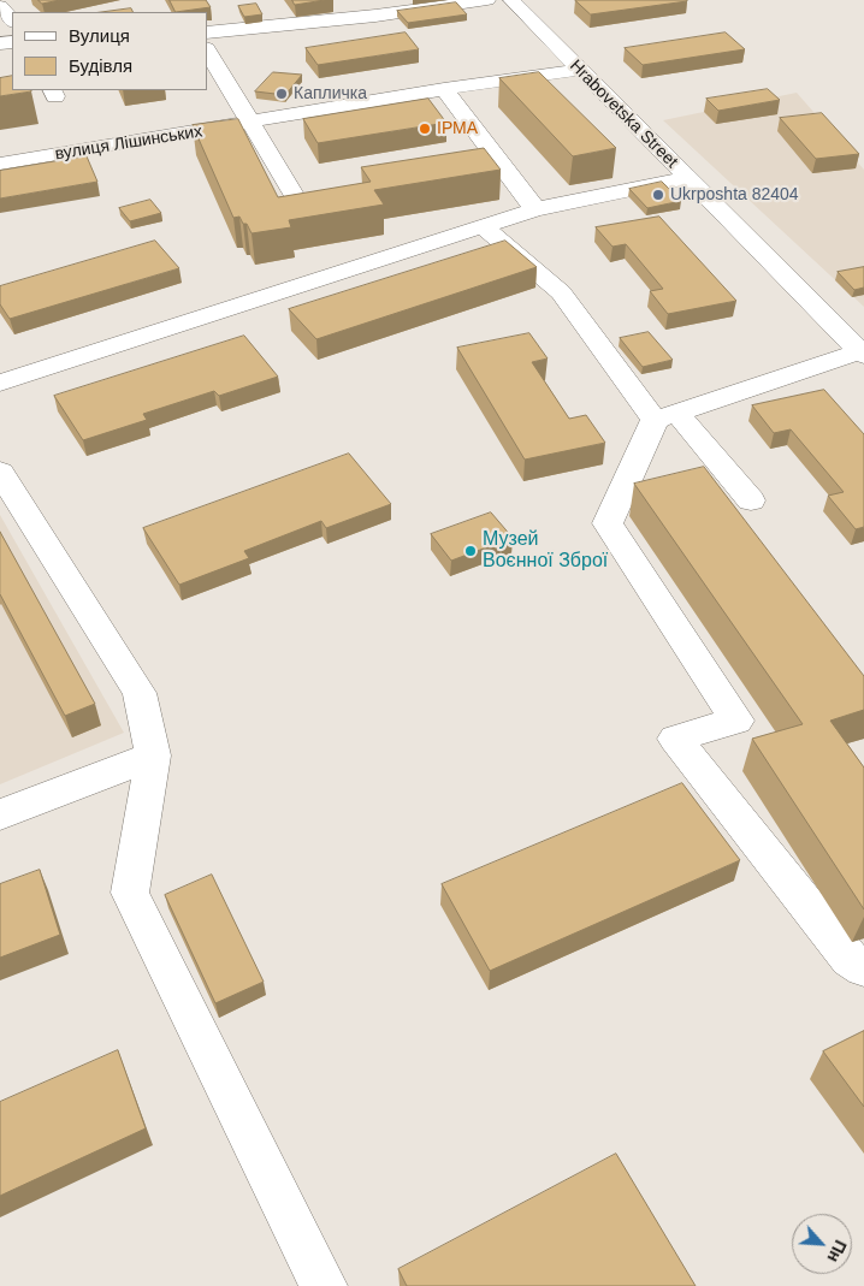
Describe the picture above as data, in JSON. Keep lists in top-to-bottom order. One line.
{"streets":{"street":["Hrabovetska Street","вулиця Лішинських"]},"crossings":[["Hrabovetska Street","вулиця Лішинських"]],"places":["Капличка","ІРМА","Ukrposhta 82404","Музей Воєнної Зброї"],"legend":["Вулиця","Будівля"],"north":"bottom right"}
